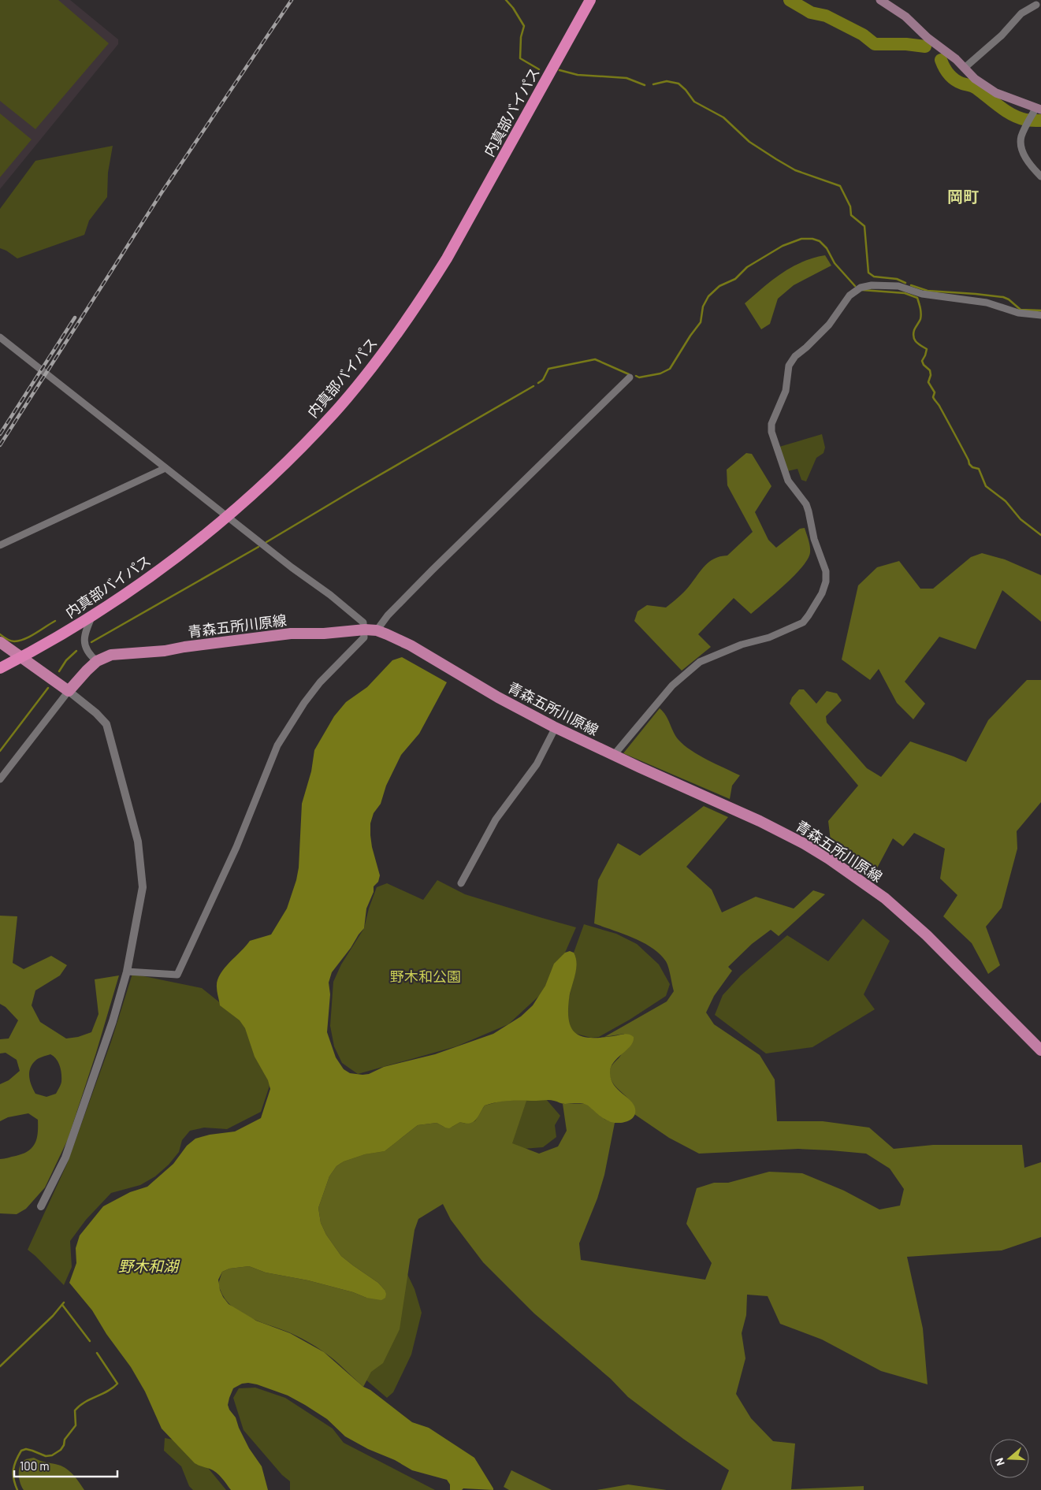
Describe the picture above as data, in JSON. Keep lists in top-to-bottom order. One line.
{"streets":{"highway":["内真部バイパス"],"main road":["青森五所川原線"]},"districts":["岡町"],"water":["野木和湖"],"parks":["野木和公園"],"scale_bar":"100 m","north":"left"}
